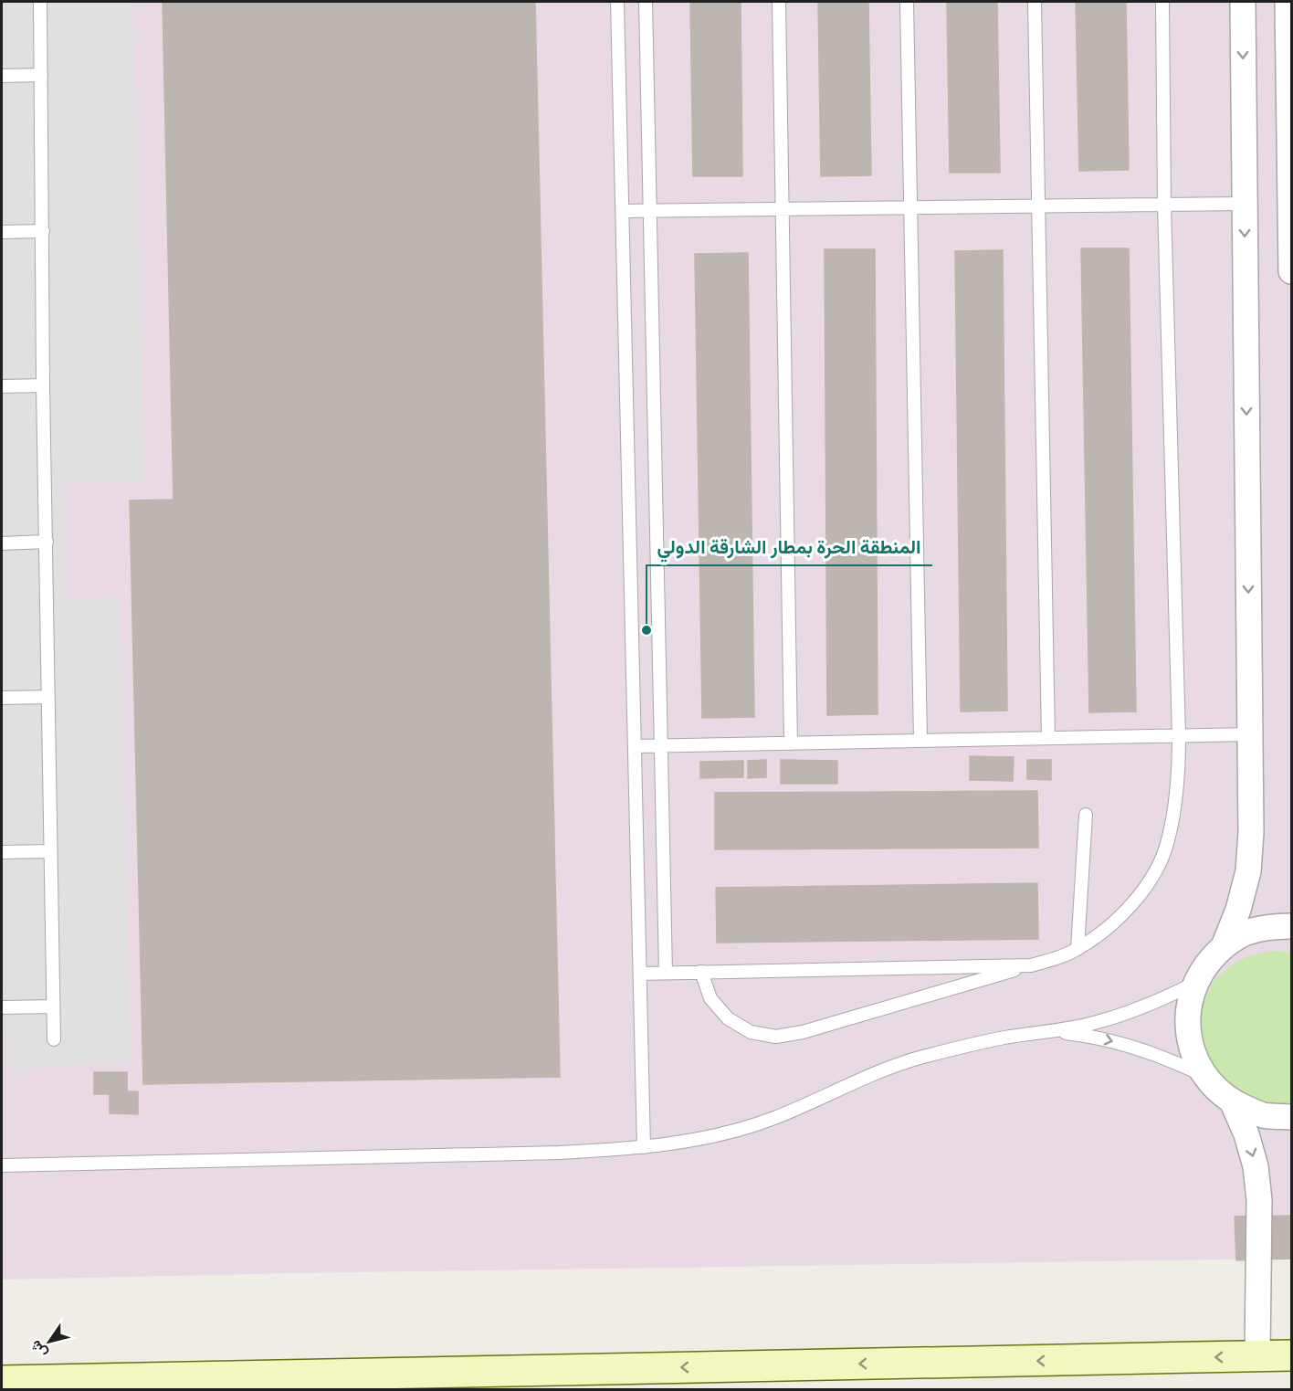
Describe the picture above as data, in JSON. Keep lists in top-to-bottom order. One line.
{"places":["المنطقة الحرة بمطار الشارقة الدولي"],"north":"bottom left"}
